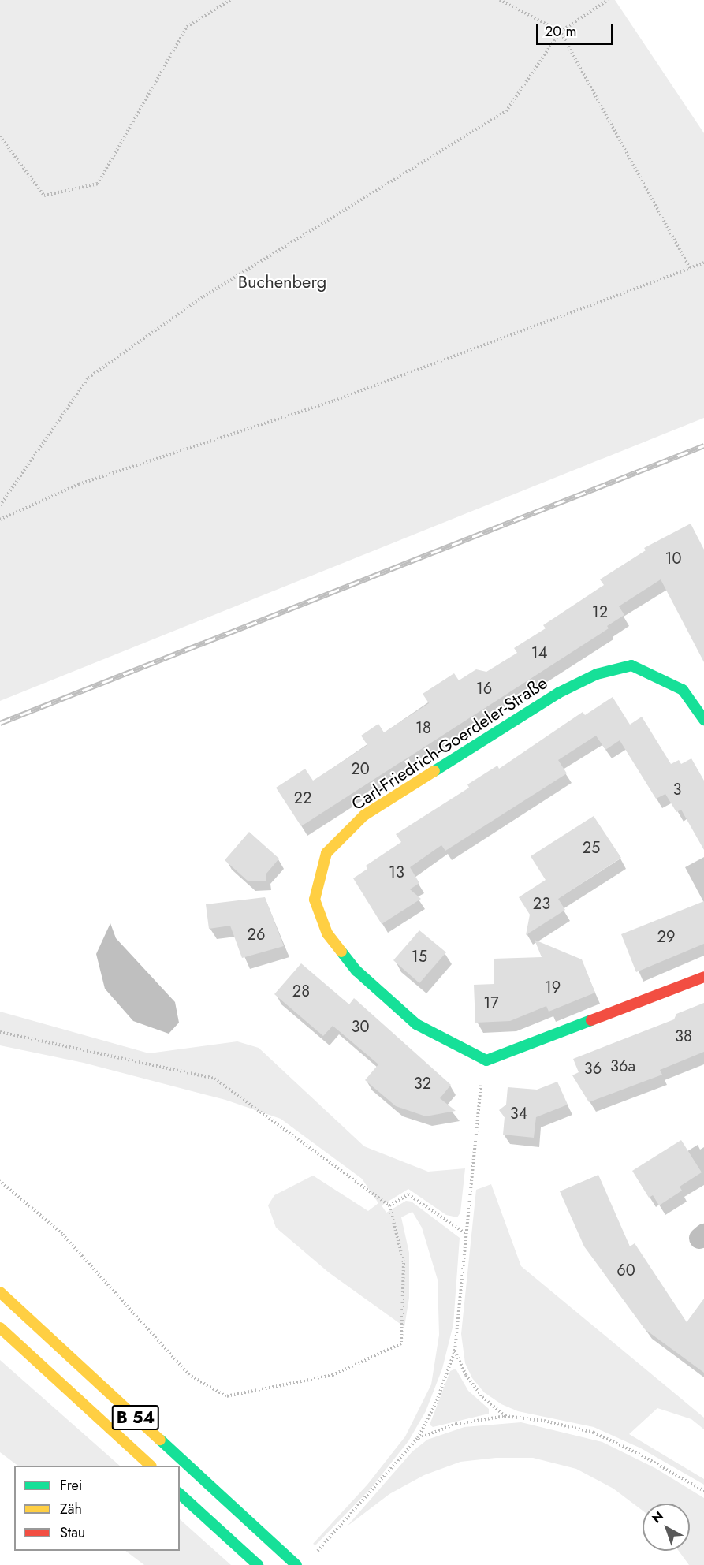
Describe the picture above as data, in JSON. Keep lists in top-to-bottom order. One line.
{"streets":{"main road":["Carl-Friedrich-Goerdeler-Straße","B 54"]},"parks":["Buchenberg"],"house_numbers":["10","12","14","16","18","20","3","22","25","13","23","26","29","15","19","28","17","30","38","36a","36","32","34","60"],"legend":["Frei","Zäh","Stau"],"scale_bar":"20 m","north":"top left"}
